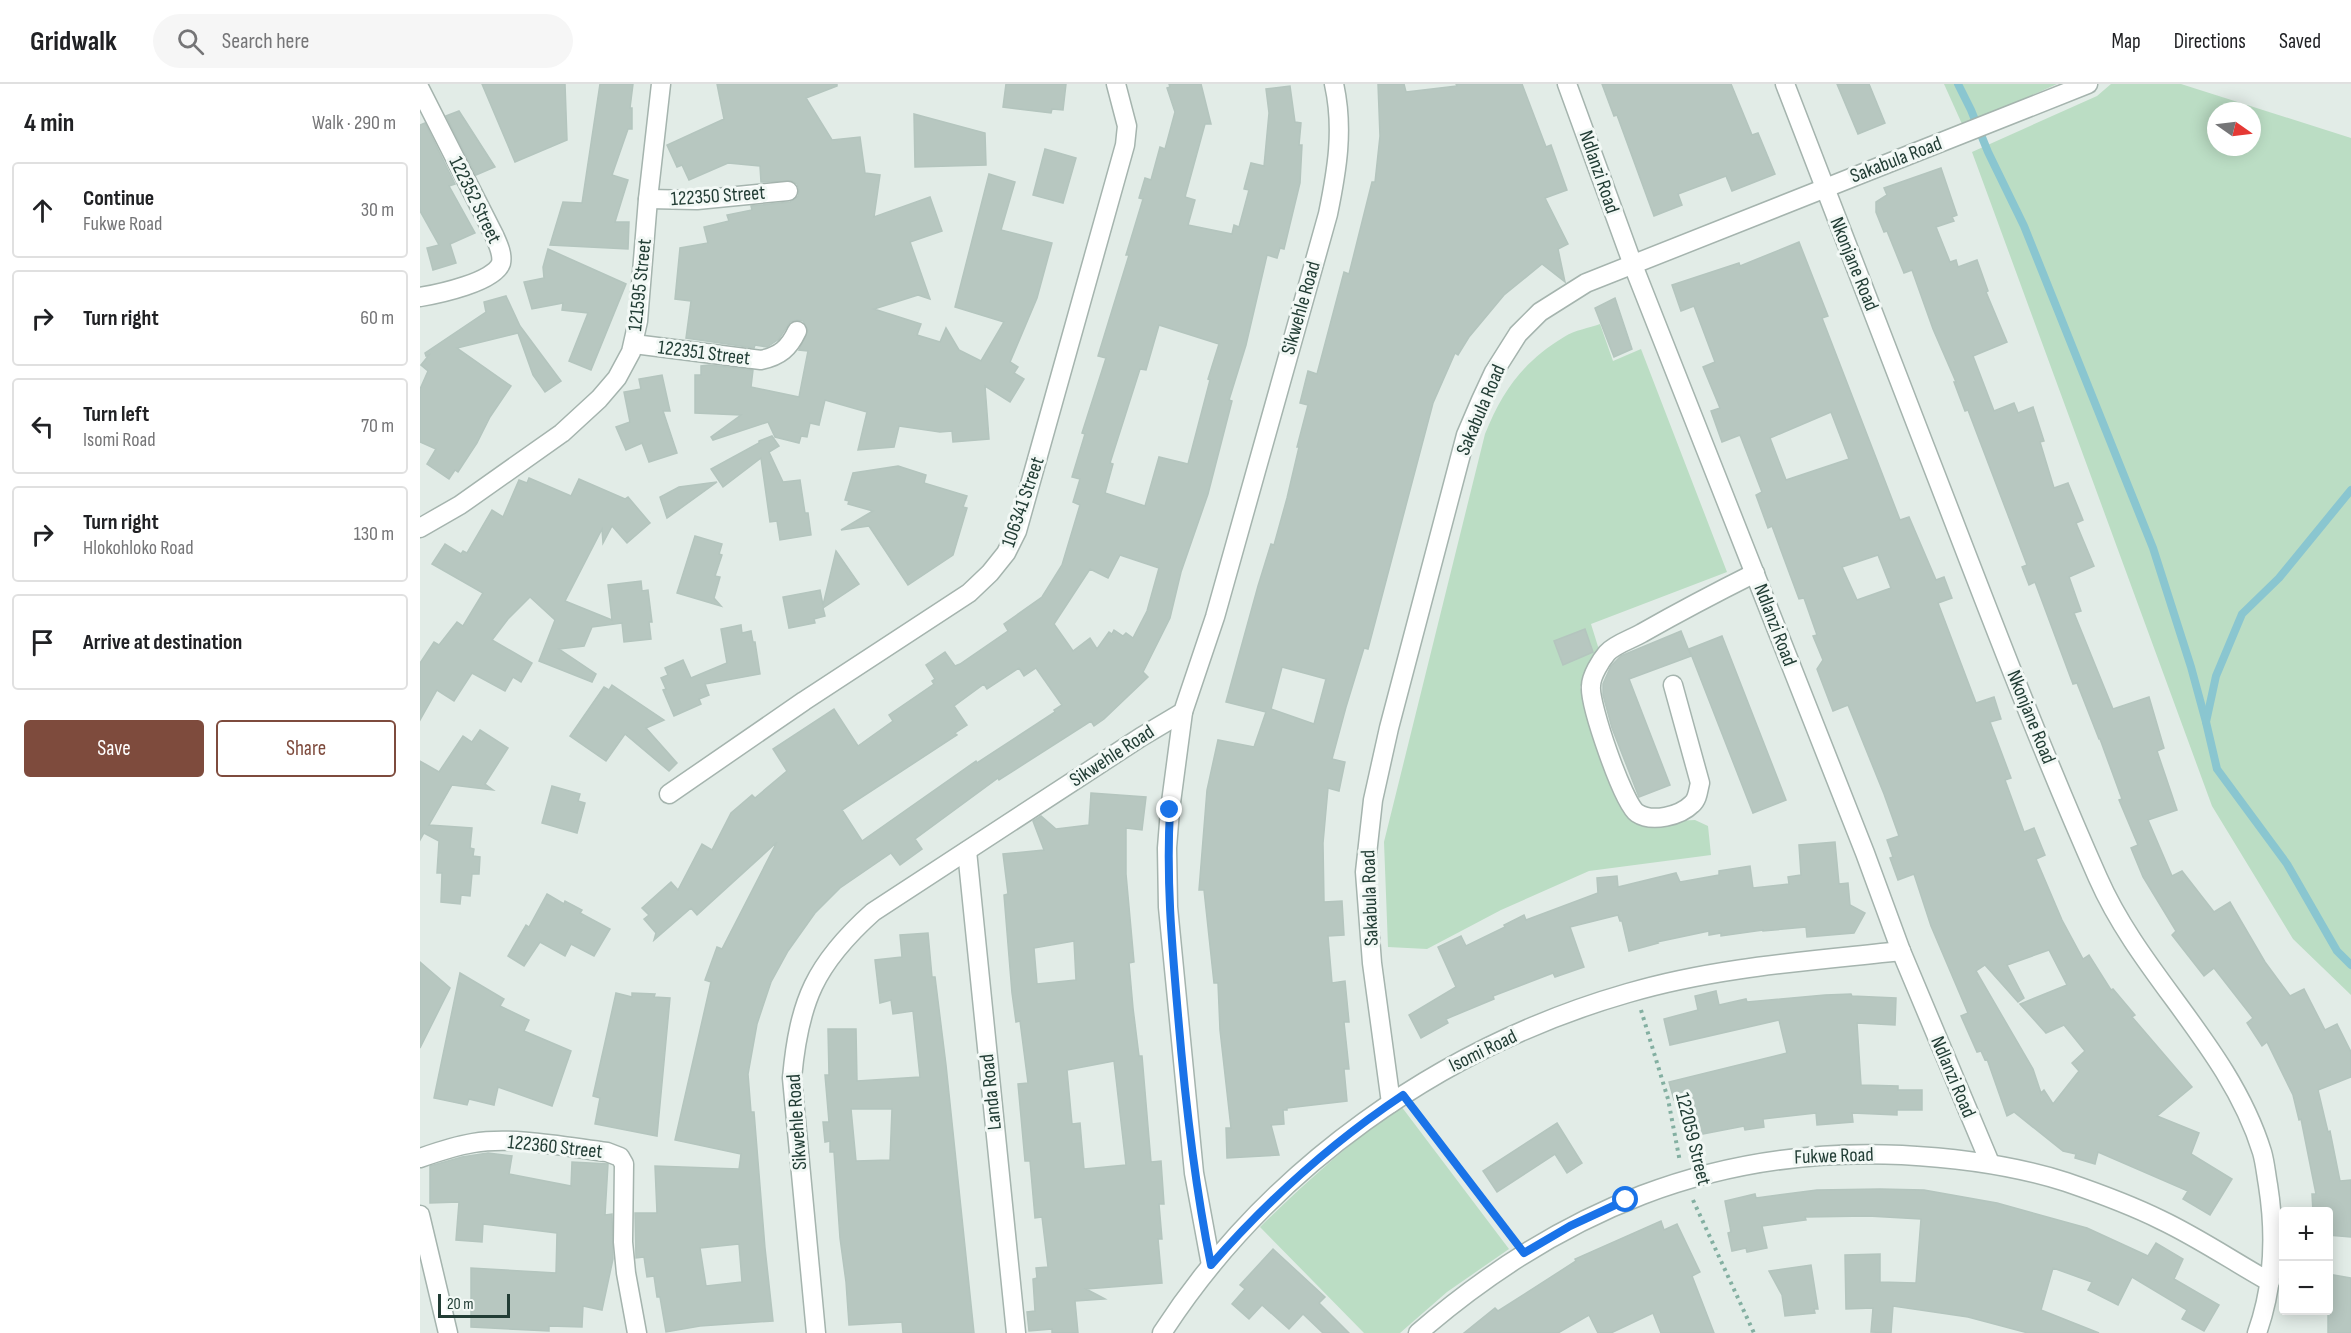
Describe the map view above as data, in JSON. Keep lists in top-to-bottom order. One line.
{"streets":{"street":["Sakabula Road","Ndlanzi Road","122350 Street","122352 Street","Nkonjane Road","121595 Street","Sikwehle Road","122351 Street","106341 Street","Isomi Road","Landa Road","122360 Street","Fukwe Road"],"path":["122059 Street"]},"crossings":[["Sakabula Road","Ndlanzi Road"],["Sakabula Road","Nkonjane Road"],["Sakabula Road","Isomi Road"],["Ndlanzi Road","Isomi Road"],["Ndlanzi Road","Fukwe Road"],["122350 Street","121595 Street"],["Nkonjane Road","Fukwe Road"],["121595 Street","122351 Street"],["Sikwehle Road","Landa Road"],["Isomi Road","122059 Street"],["122059 Street","Fukwe Road"]],"scale_bar":"20 m","north":"right","page":{"header":"Gridwalk","search":"Search here","nav":["Map","Directions","Saved"],"heading":["4 min","Walk · 290 m"],"list":[["Continue","Fukwe Road","30 m"],["Turn right","60 m"],["Turn left","Isomi Road","70 m"],["Turn right","Hlokohloko Road","130 m"],"Arrive at destination"],"buttons":["Save","Share"],"map_buttons":["+","−"],"scale":"20 m"}}
